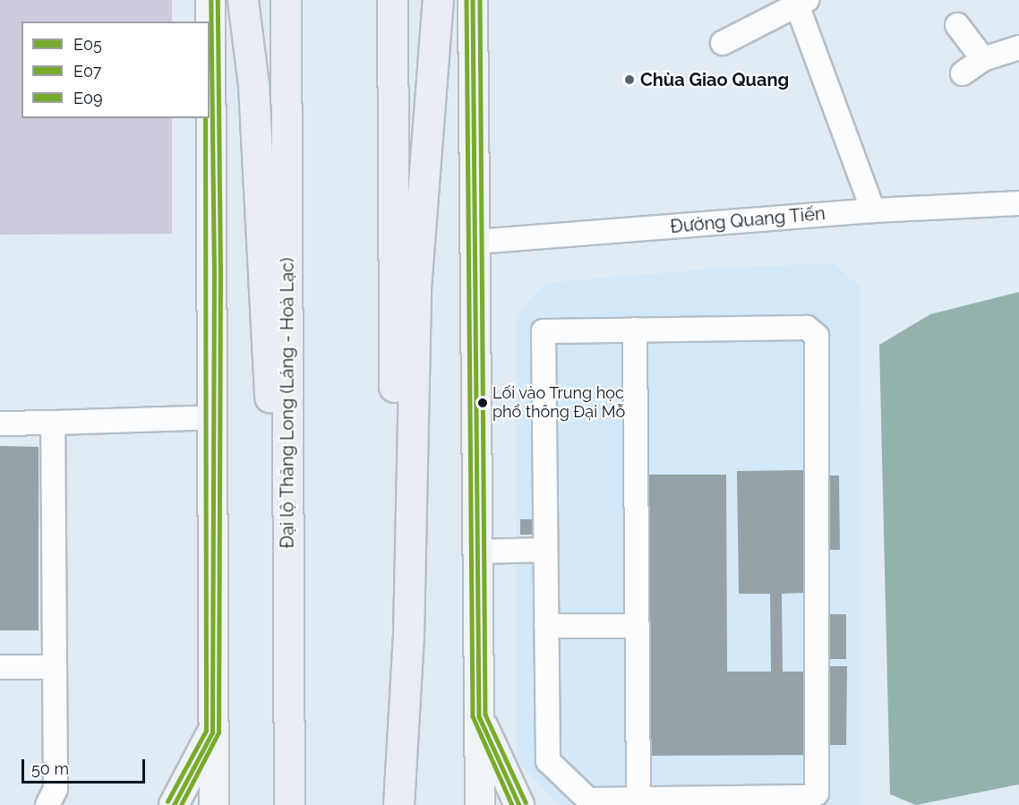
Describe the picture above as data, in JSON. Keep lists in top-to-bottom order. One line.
{"streets":{"highway":["Đại lộ Thăng Long (Láng - Hoà Lạc)"],"street":["Đường Quang Tiến"]},"places":["Chùa Giao Quang","Lối vào Trung học phổ thông Đại Mỗ"],"lines":["transit line E05","transit line E07","transit line E09"],"legend":["E05","E07","E09"],"scale_bar":"50 m"}
